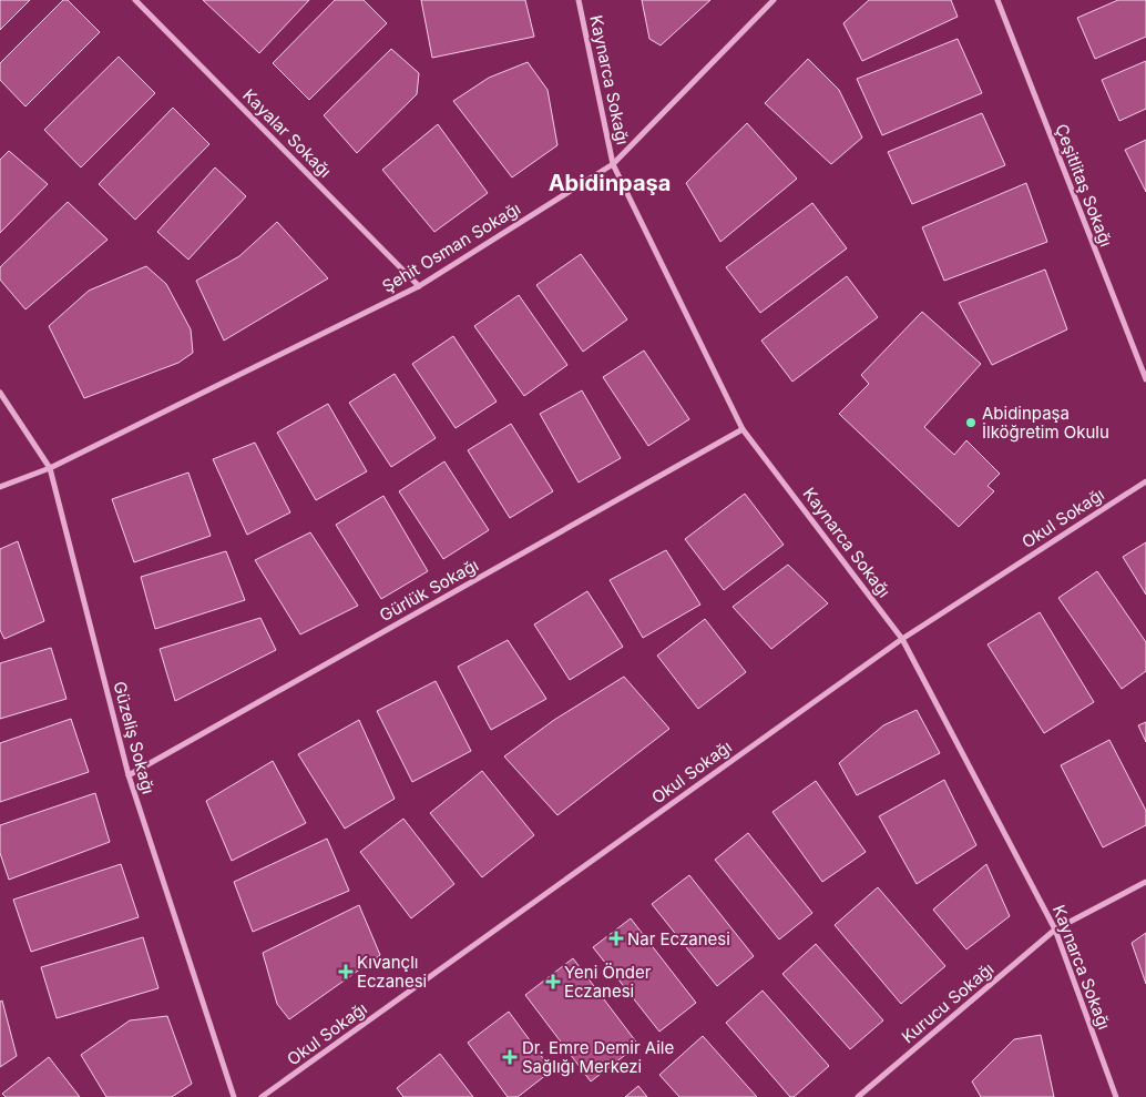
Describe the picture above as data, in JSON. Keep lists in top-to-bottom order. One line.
{"streets":{"street":["Kaynarca Sokağı","Kayalar Sokağı","Çeşitlitaş Sokağı","Şehit Osman Sokağı","Okul Sokağı","Gürlük Sokağı","Güzeliş Sokağı","Kurucu Sokağı"]},"crossings":[["Kaynarca Sokağı","Şehit Osman Sokağı"],["Kaynarca Sokağı","Okul Sokağı"],["Kaynarca Sokağı","Gürlük Sokağı"],["Kaynarca Sokağı","Kurucu Sokağı"],["Kayalar Sokağı","Şehit Osman Sokağı"],["Şehit Osman Sokağı","Güzeliş Sokağı"],["Gürlük Sokağı","Güzeliş Sokağı"]],"districts":["Abidinpaşa"],"places":{"other":["Abidinpaşa İlköğretim Okulu"],"health":["Nar Eczanesi","Kıvançlı Eczanesi","Yeni Önder Eczanesi","Dr. Emre Demir Aile Sağlığı Merkezi"]}}
